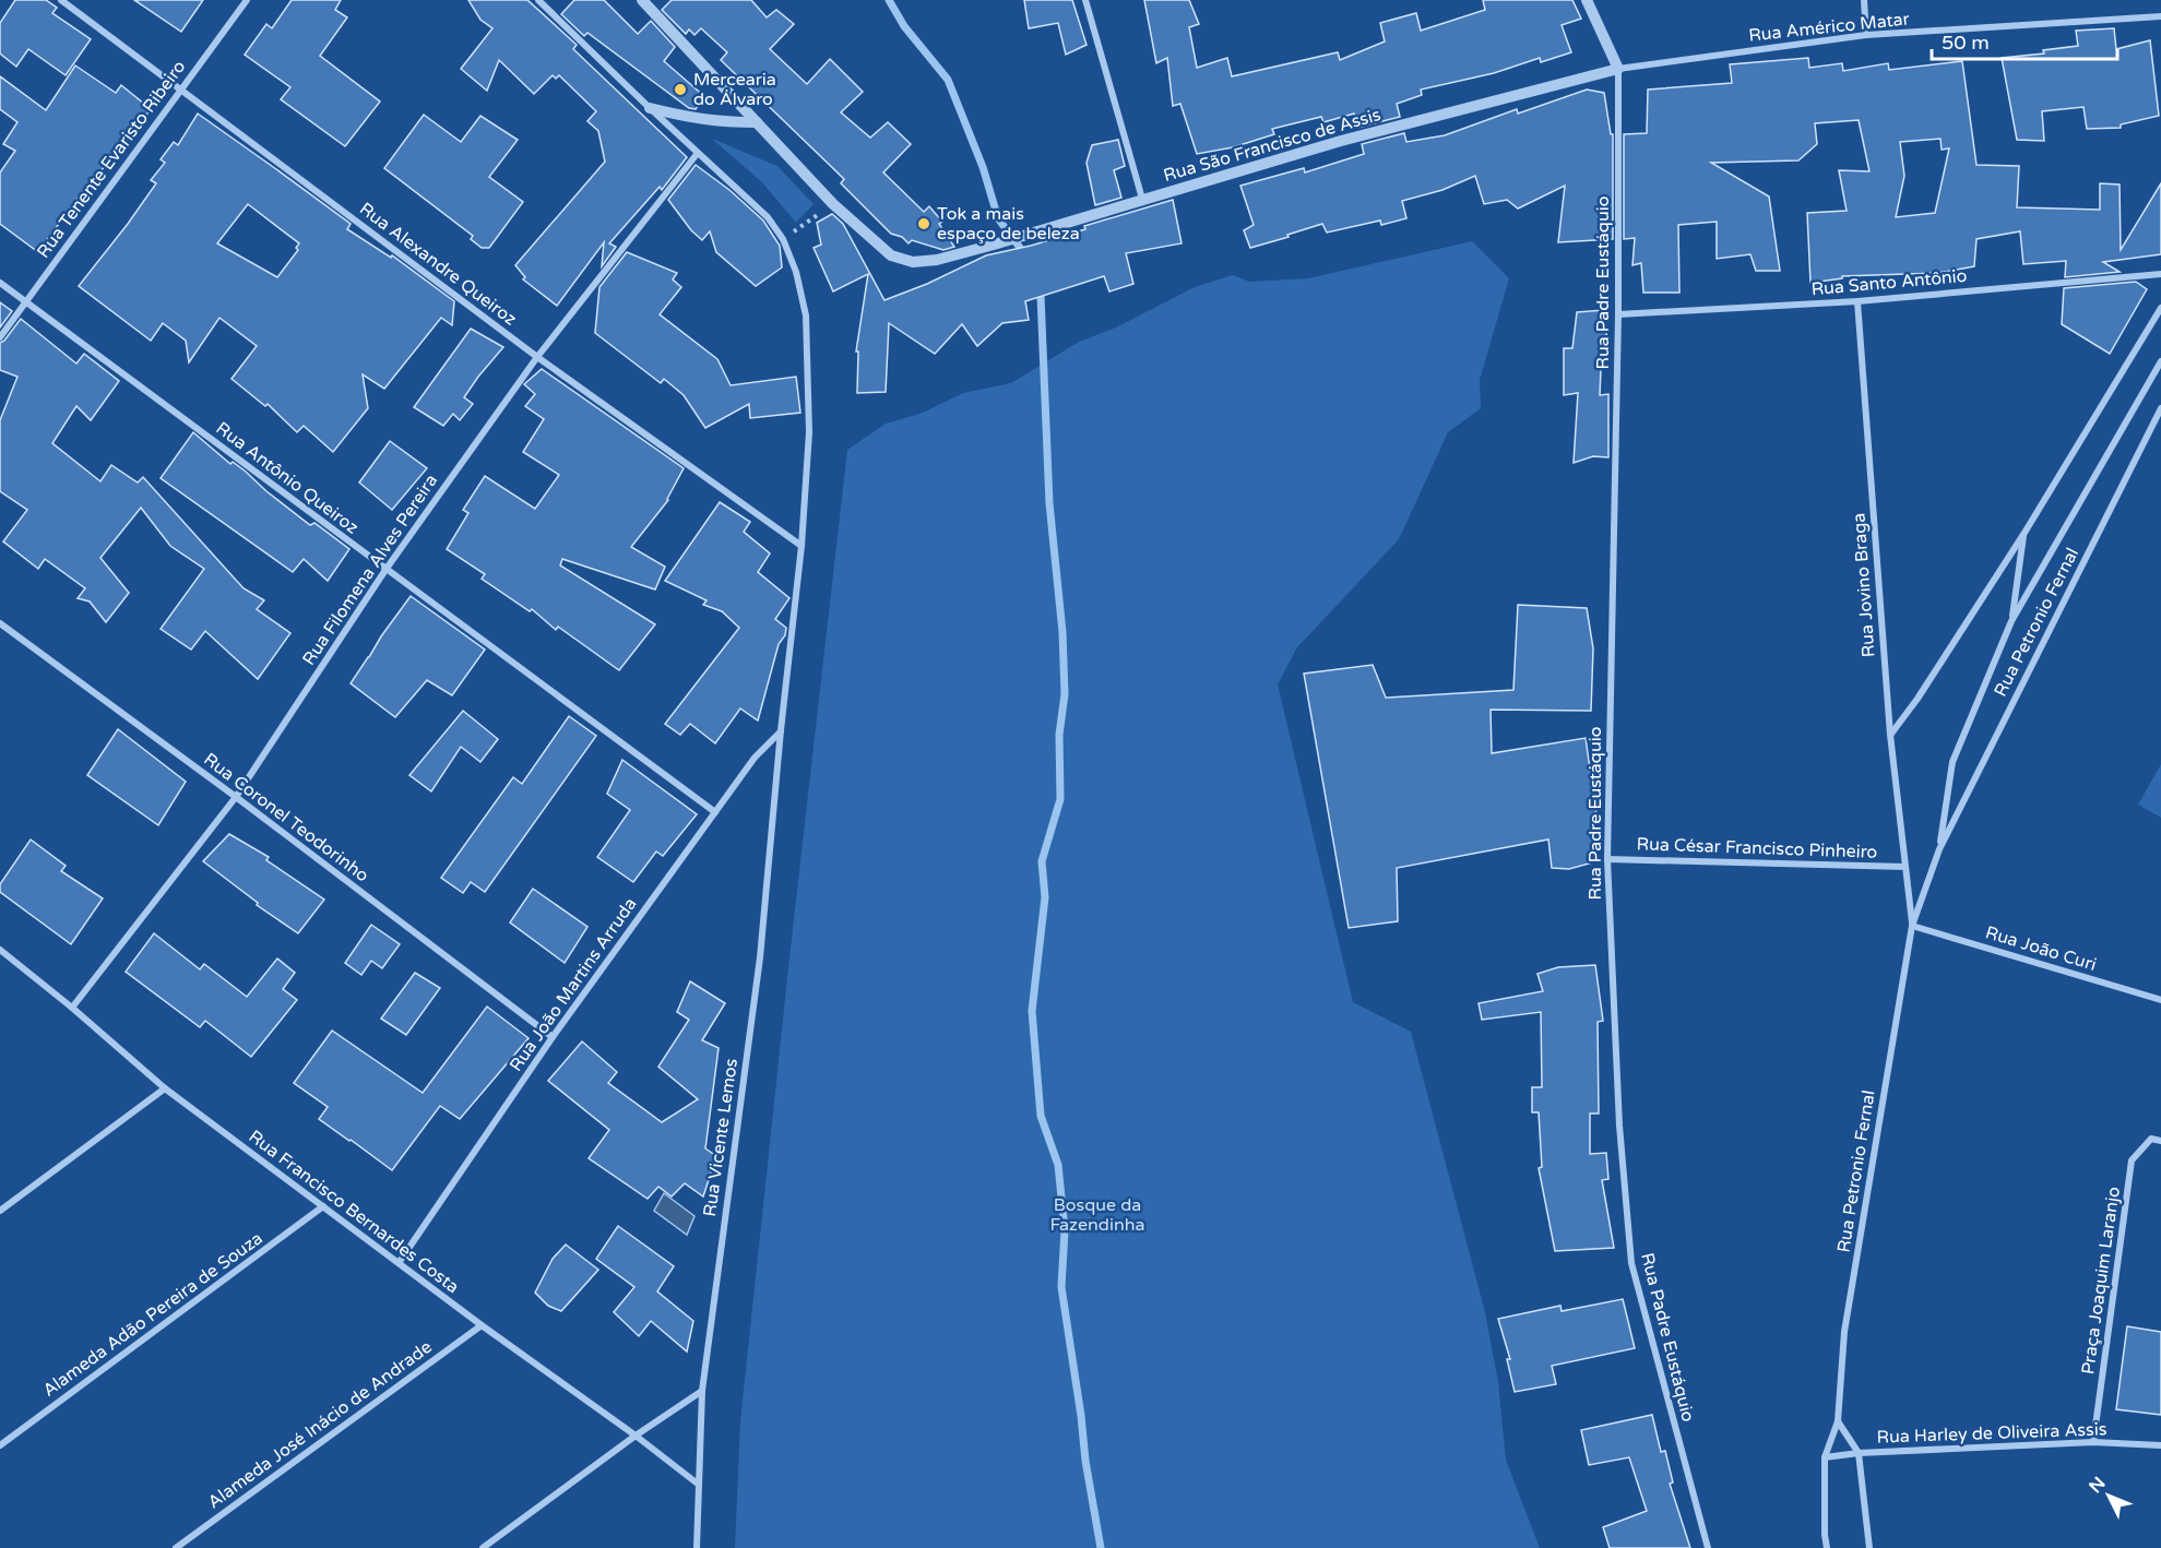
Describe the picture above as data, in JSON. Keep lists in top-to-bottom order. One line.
{"streets":{"street":["Rua Américo Matar","Rua São Francisco de Assis","Rua Tenente Evaristo Ribeiro","Rua Alexandre Queiroz","Rua Padre Eustáquio","Rua Santo Antônio","Rua Antônio Queiroz","Rua Filomena Alves Pereira","Rua Jovino Braga","Rua Petronio Fernal","Rua Coronel Teodorinho","Rua César Francisco Pinheiro","Rua João Curi","Rua João Martins Arruda","Rua Vicente Lemos","Rua Francisco Bernardes Costa","Praça Joaquim Laranjo","Alameda Adão Pereira de Souza","Alameda José Inácio de Andrade","Rua Harley de Oliveira Assis"]},"crossings":[["Rua Américo Matar","Rua São Francisco de Assis"],["Rua Américo Matar","Rua Padre Eustáquio"],["Rua São Francisco de Assis","Rua Padre Eustáquio"],["Rua Tenente Evaristo Ribeiro","Rua Alexandre Queiroz"],["Rua Tenente Evaristo Ribeiro","Rua Antônio Queiroz"],["Rua Alexandre Queiroz","Rua Filomena Alves Pereira"],["Rua Alexandre Queiroz","Rua Vicente Lemos"],["Rua Padre Eustáquio","Rua Santo Antônio"],["Rua Padre Eustáquio","Rua César Francisco Pinheiro"],["Rua Santo Antônio","Rua Jovino Braga"],["Rua Antônio Queiroz","Rua Filomena Alves Pereira"],["Rua Antônio Queiroz","Rua João Martins Arruda"],["Rua Filomena Alves Pereira","Rua Coronel Teodorinho"],["Rua Filomena Alves Pereira","Rua Vicente Lemos"],["Rua Filomena Alves Pereira","Rua Francisco Bernardes Costa"],["Rua Jovino Braga","Rua Petronio Fernal"],["Rua Jovino Braga","Rua César Francisco Pinheiro"],["Rua Petronio Fernal","Rua César Francisco Pinheiro"],["Rua Petronio Fernal","Rua João Curi"],["Rua Petronio Fernal","Rua Harley de Oliveira Assis"],["Rua Coronel Teodorinho","Rua João Martins Arruda"],["Rua João Martins Arruda","Rua Vicente Lemos"],["Rua João Martins Arruda","Rua Francisco Bernardes Costa"],["Rua Vicente Lemos","Rua Francisco Bernardes Costa"],["Rua Francisco Bernardes Costa","Alameda Adão Pereira de Souza"],["Rua Francisco Bernardes Costa","Alameda José Inácio de Andrade"],["Praça Joaquim Laranjo","Rua Harley de Oliveira Assis"]],"parks":["Bosque da Fazendinha"],"places":["Mercearia do Álvaro","Tok a mais espaço de beleza"],"scale_bar":"50 m","north":"top left"}
